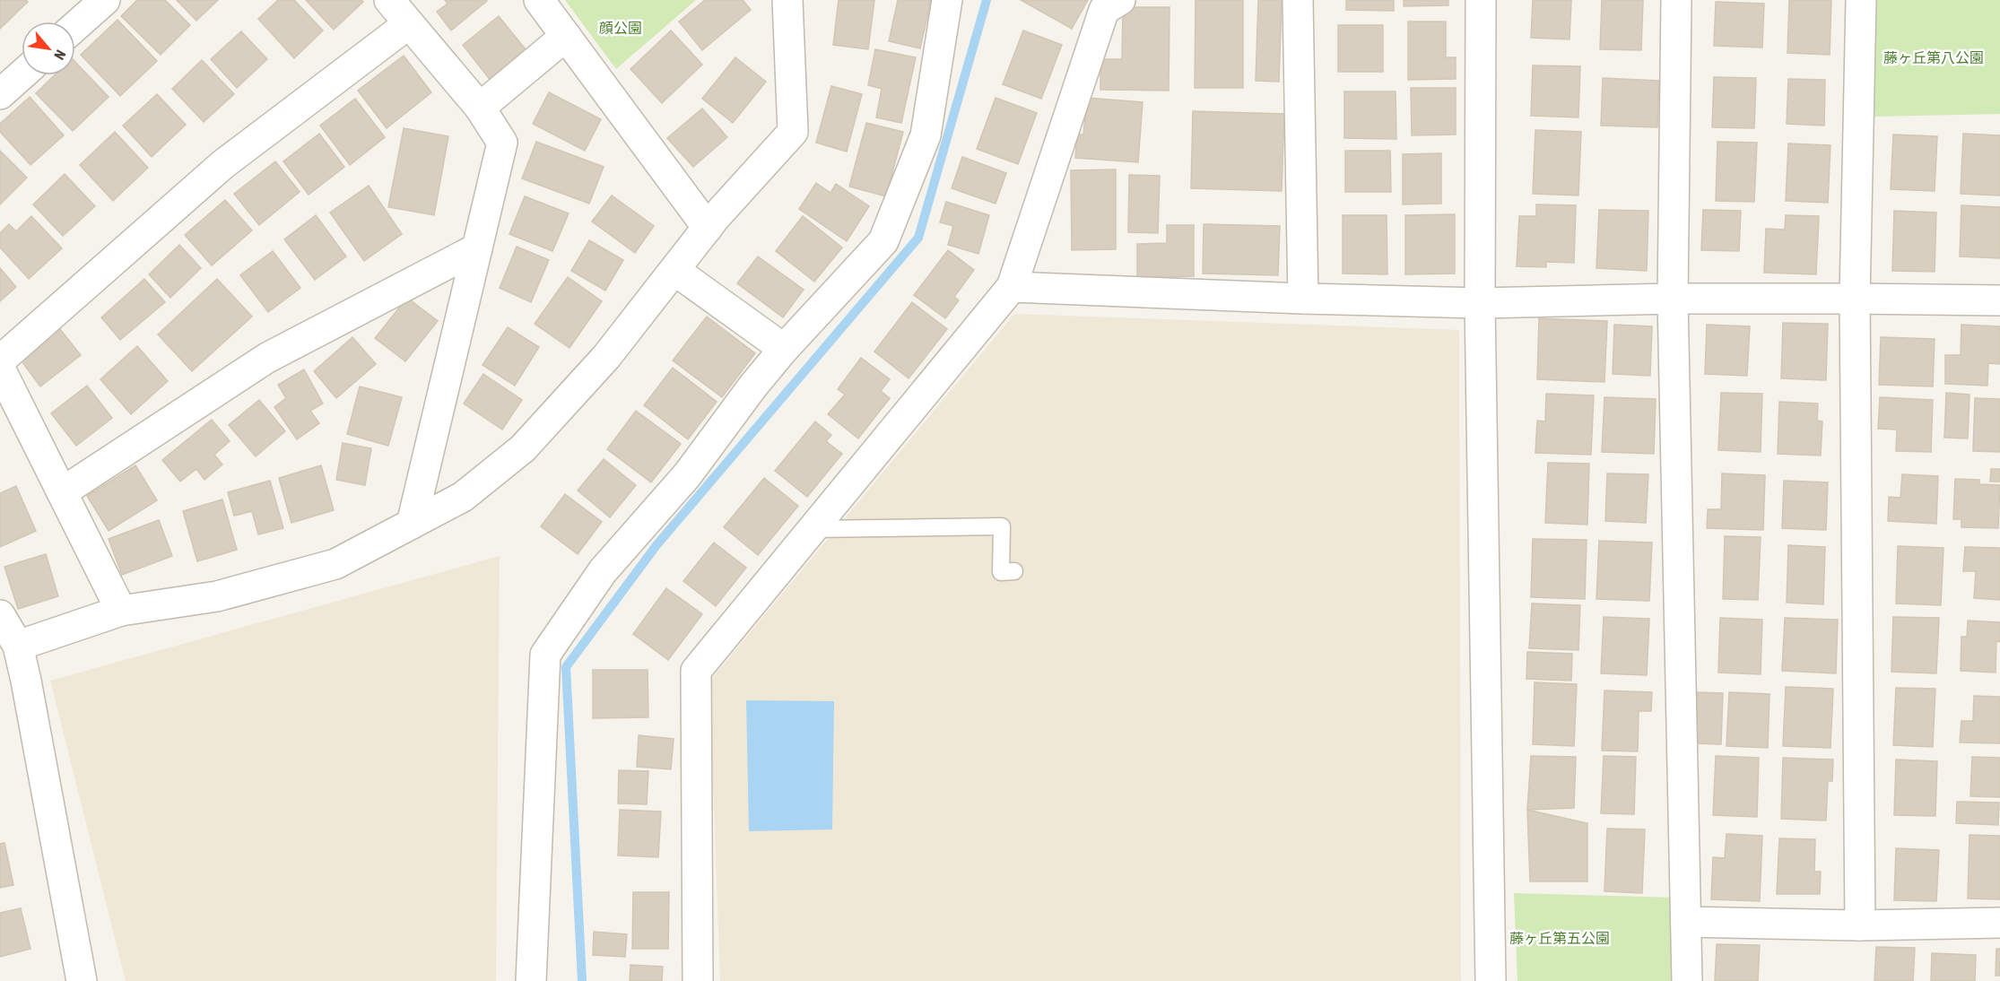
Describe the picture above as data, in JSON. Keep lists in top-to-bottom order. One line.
{"parks":["顔公園","藤ヶ丘第八公園","藤ヶ丘第五公園"],"north":"bottom right"}
